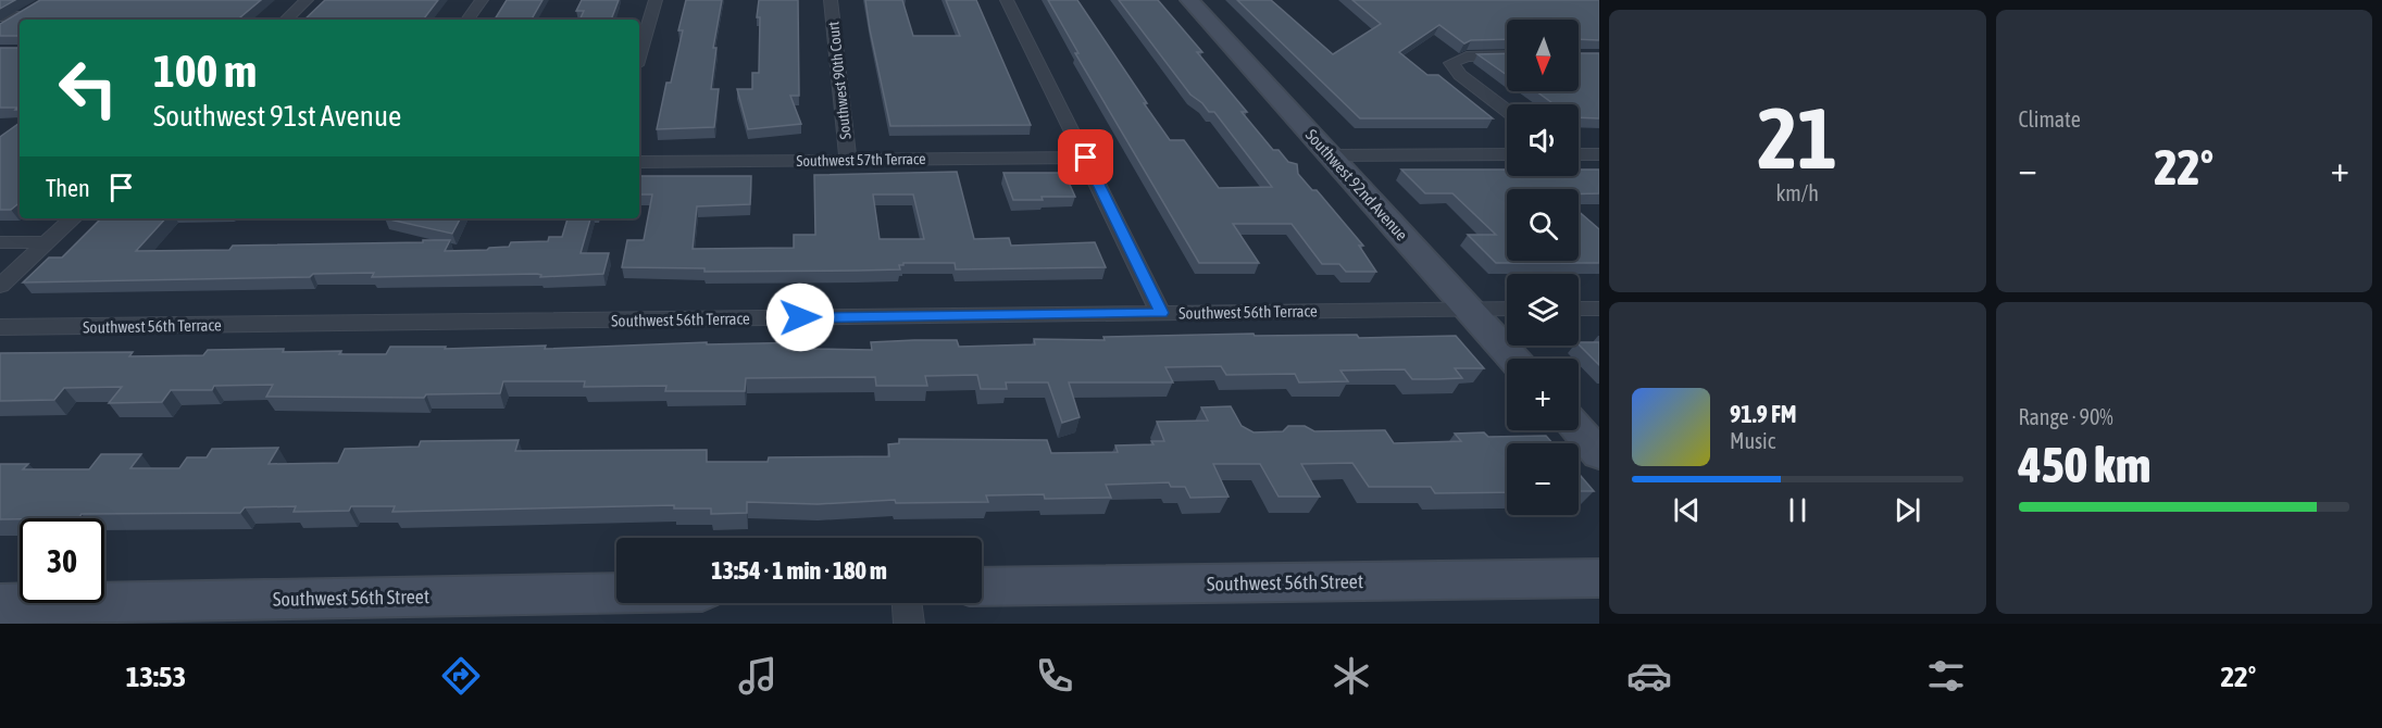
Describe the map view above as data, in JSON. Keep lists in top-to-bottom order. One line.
{"streets":{"main road":["Southwest 92nd Avenue","Southwest 56th Street"],"street":["Southwest 90th Court","Southwest 57th Terrace","Southwest 56th Terrace"]},"crossings":[["Southwest 90th Court","Southwest 57th Terrace"],["Southwest 92nd Avenue","Southwest 56th Terrace"]],"north":"bottom","page":{"tile":[["21","km/h"],"Climate",["Range · 90%","450 km"]],"map_buttons":["+","−"],"turn":["100 m","Southwest 91st Avenue"],"heat":["−","22°","+"],"then":"Then","song":["91.9 FM","Music"],"limit":"30","trip":"13:54 · 1 min · 180 m","tabs":["13:53","22°"]}}
